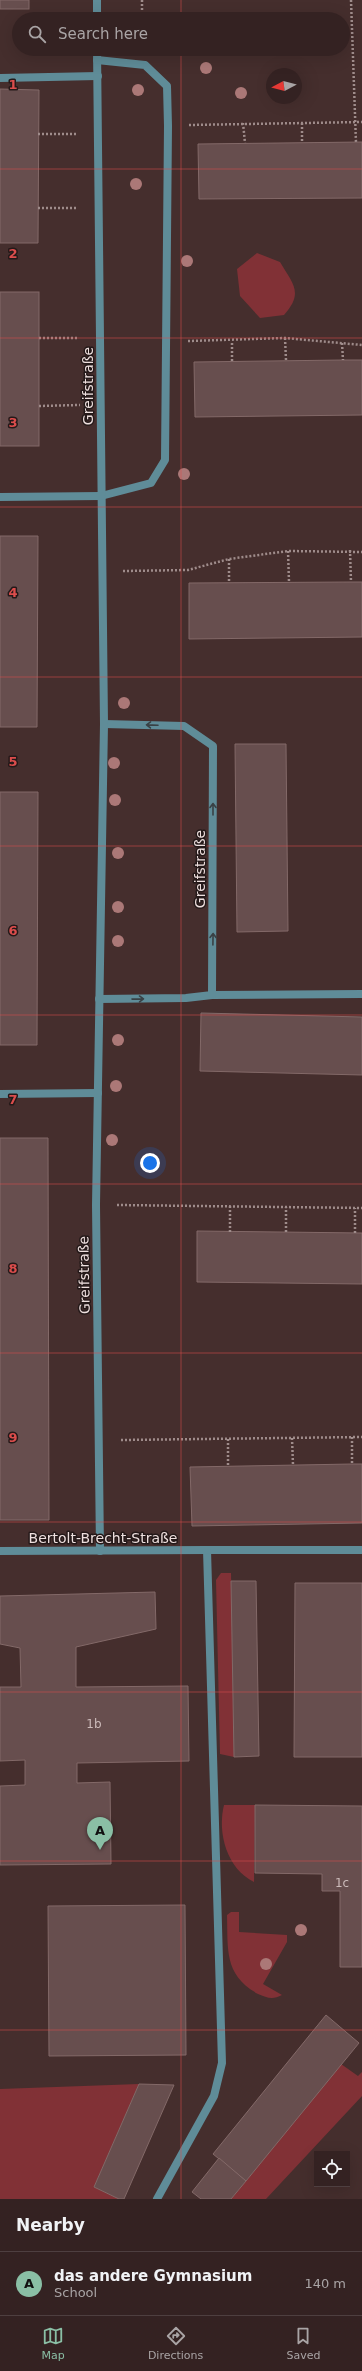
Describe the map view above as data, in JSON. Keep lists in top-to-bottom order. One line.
{"streets":{"street":["Greifstraße","Bertolt-Brecht-Straße"]},"crossings":[["Greifstraße","Bertolt-Brecht-Straße"]],"house_numbers":["1b","1c"],"north":"left","page":{"search":"Search here","pins":"A","heading":"Nearby","list":[{"mark":"A","name":"das andere Gymnasium","note":"School","value":"140 m"}],"nav":["Map","Directions","Saved"]},"grid":{"rows":["1","2","3","4","5","6","7","8","9"]}}
